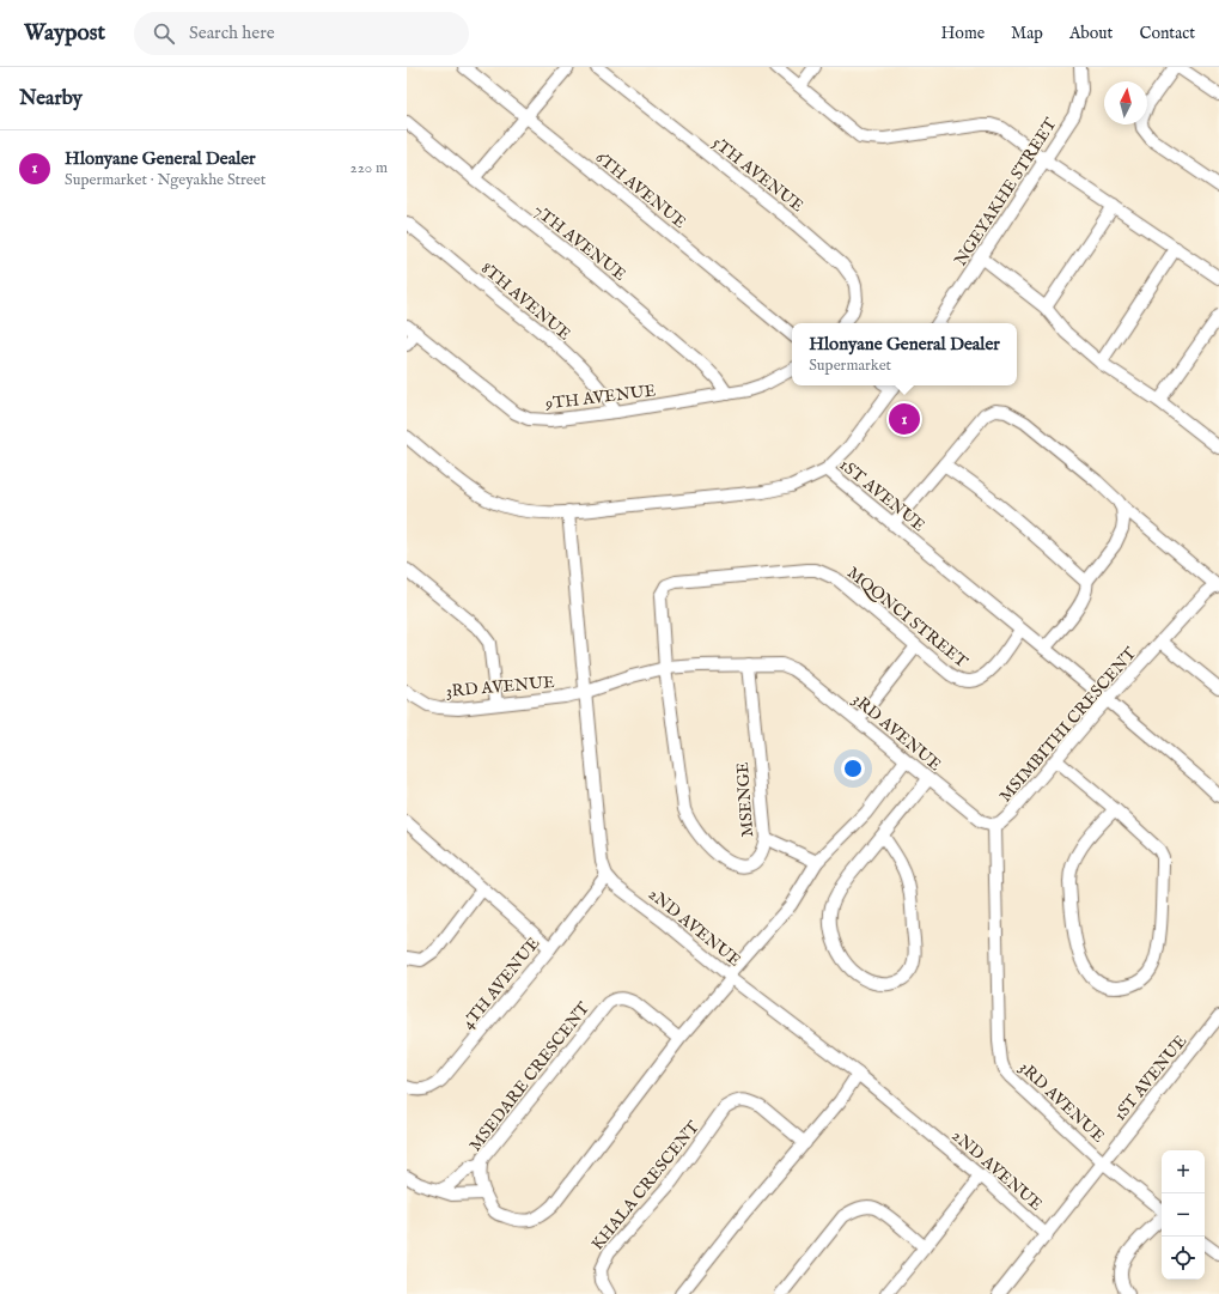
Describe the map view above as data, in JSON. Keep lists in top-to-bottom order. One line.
{"streets":{"street":["5TH AVENUE","6TH AVENUE","NGEYAKHE STREET","7TH AVENUE","8TH AVENUE","9TH AVENUE","1ST AVENUE","MQONCI STREET","3RD AVENUE","MSIMBITHI CRESCENT","MSENGE","2ND AVENUE","4TH AVENUE","MSEDARE CRESCENT","KHALA CRESCENT"]},"crossings":[["7TH AVENUE","9TH AVENUE"],["8TH AVENUE","9TH AVENUE"],["1ST AVENUE","MQONCI STREET"],["1ST AVENUE","3RD AVENUE"],["1ST AVENUE","MSIMBITHI CRESCENT"],["1ST AVENUE","2ND AVENUE"],["MQONCI STREET","3RD AVENUE"],["MQONCI STREET","MSENGE"],["3RD AVENUE","MSIMBITHI CRESCENT"],["3RD AVENUE","MSENGE"],["3RD AVENUE","MSEDARE CRESCENT"],["2ND AVENUE","4TH AVENUE"],["2ND AVENUE","MSEDARE CRESCENT"]],"north":"top","page":{"header":"Waypost","search":"Search here","nav":["Home","Map","About","Contact"],"heading":"Nearby","list":[{"mark":"1","name":"Hlonyane General Dealer","note":"Supermarket · Ngeyakhe Street","value":"220 m"}],"popup":["Hlonyane General Dealer","Supermarket"],"pins":"1","map_buttons":["+","−"]}}
